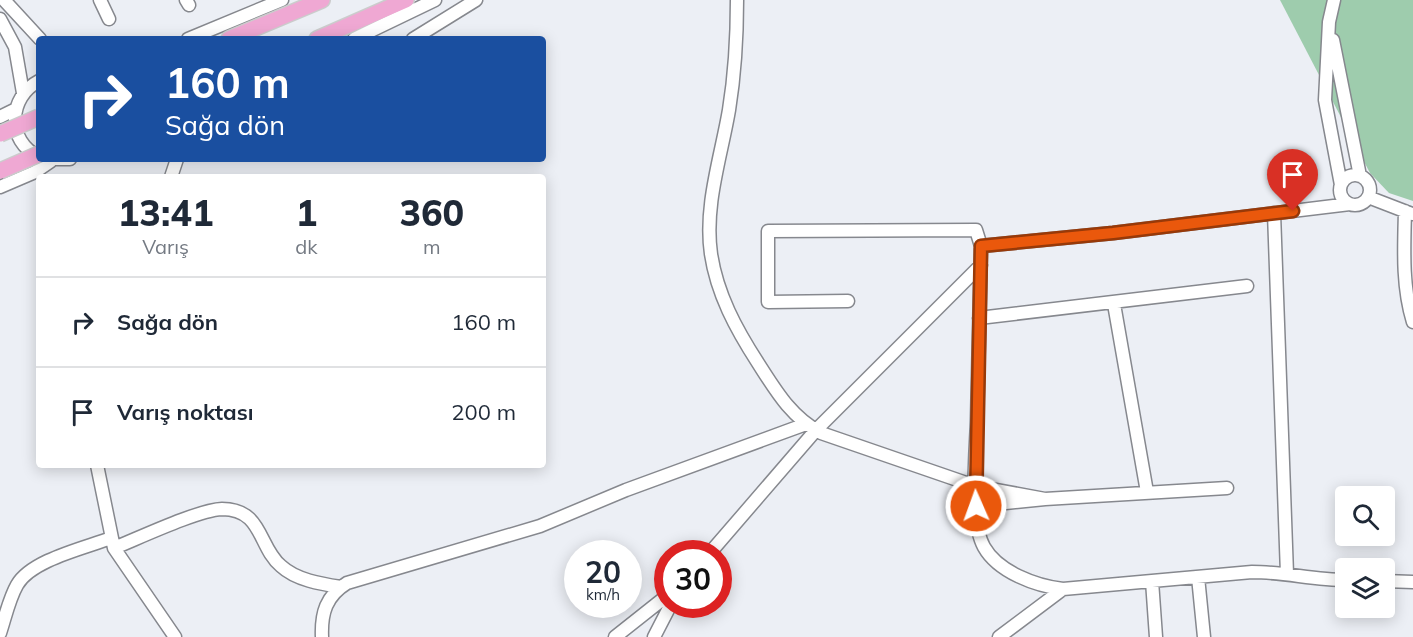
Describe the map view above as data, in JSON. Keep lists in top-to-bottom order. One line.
{"page":{"turn":["160 m","Sağa dön"],"eta":["13:41","Varış","1","dk","360","m"],"list":[{"name":"Sağa dön","value":"160 m"},{"name":"Varış noktası","value":"200 m"}],"speed":"20 km/h","limit":"30"}}
